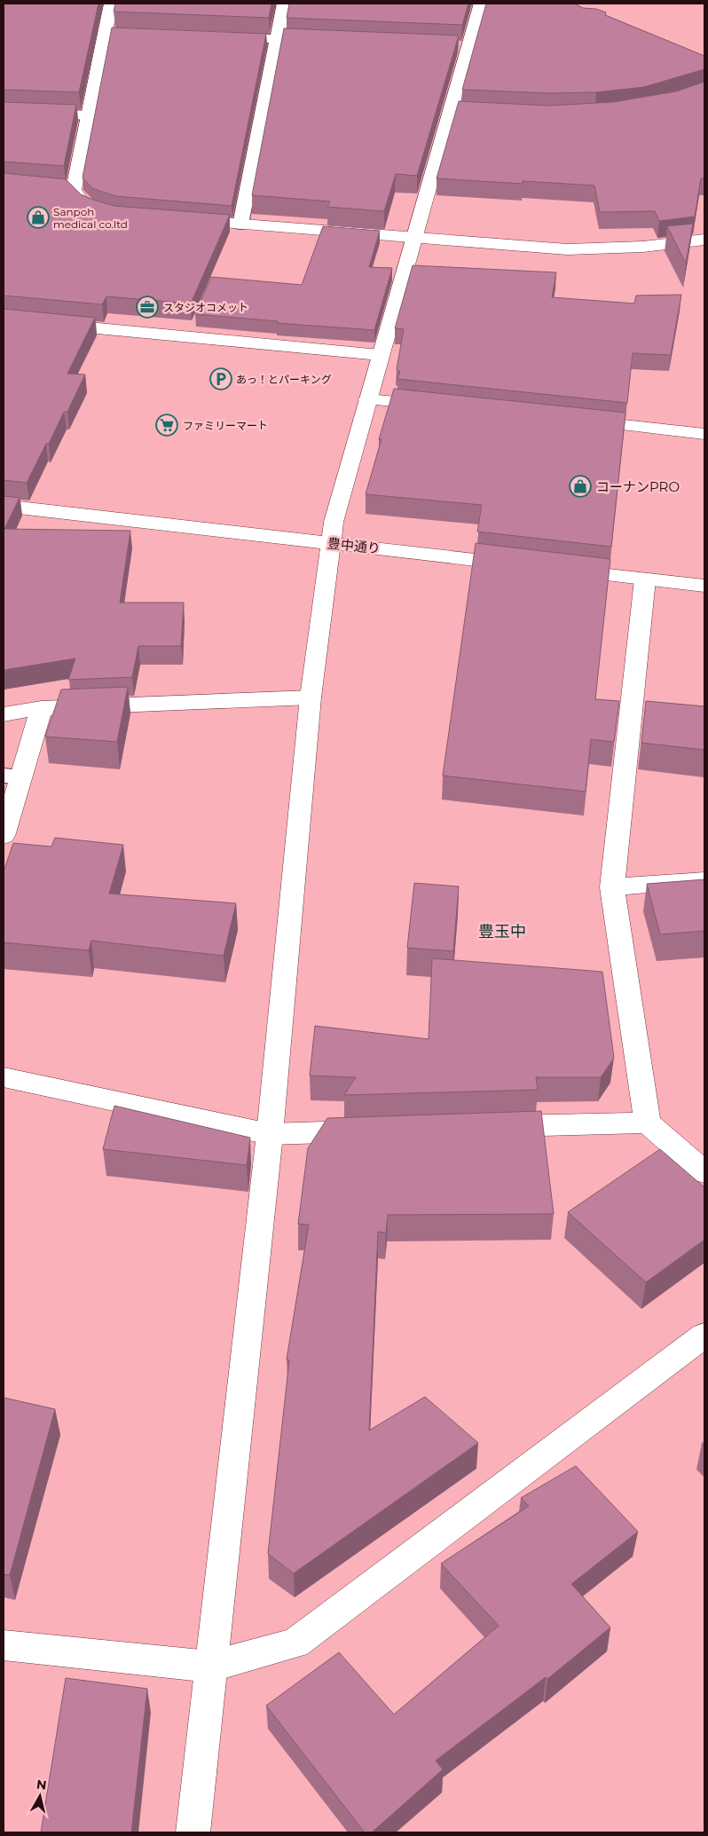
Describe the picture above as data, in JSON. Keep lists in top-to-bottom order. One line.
{"streets":{"street":["豊中通り"]},"districts":["豊玉中"],"places":{"shop":["Sanpoh medical co.ltd","コーナンPRO"],"office":["スタジオコメット"],"parking":["あっ！とパーキング"],"supermarket":["ファミリーマート"]},"north":"top"}
